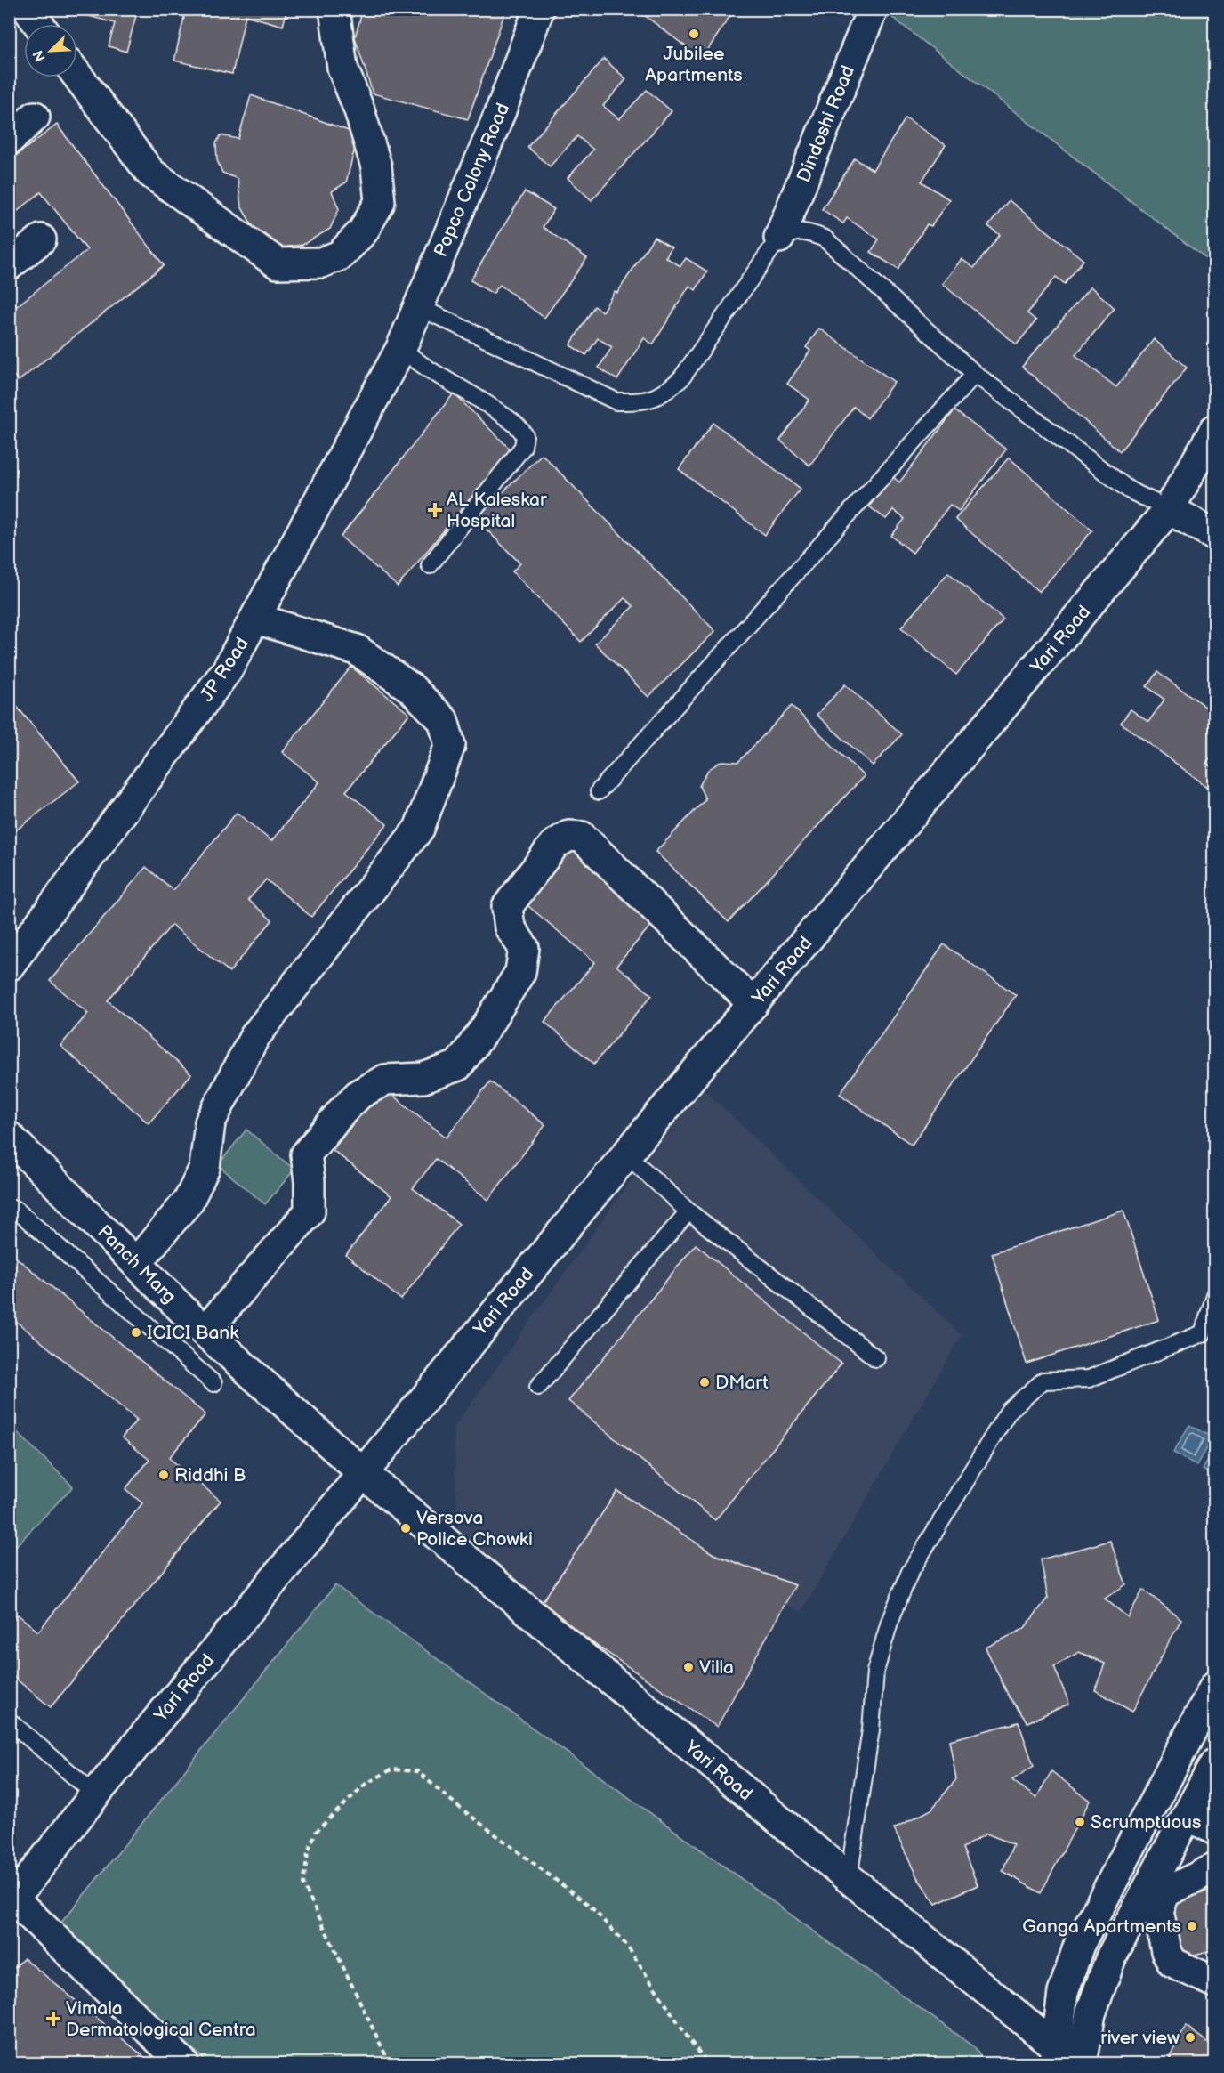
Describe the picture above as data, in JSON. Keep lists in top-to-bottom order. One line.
{"streets":{"street":["Dindoshi Road","Popco Colony Road","Yari Road","JP Road","Panch Marg"]},"crossings":[["Popco Colony Road","JP Road"],["Yari Road","Panch Marg"]],"places":{"other":["Jubilee Apartments","ICICI Bank","DMart","Riddhi B","Versova Police Chowki","Villa","Scrumptuous","Ganga Apartments","river view"],"health":["AL Kaleskar Hospital","Vimala Dermatological Centra"]},"north":"bottom left"}
